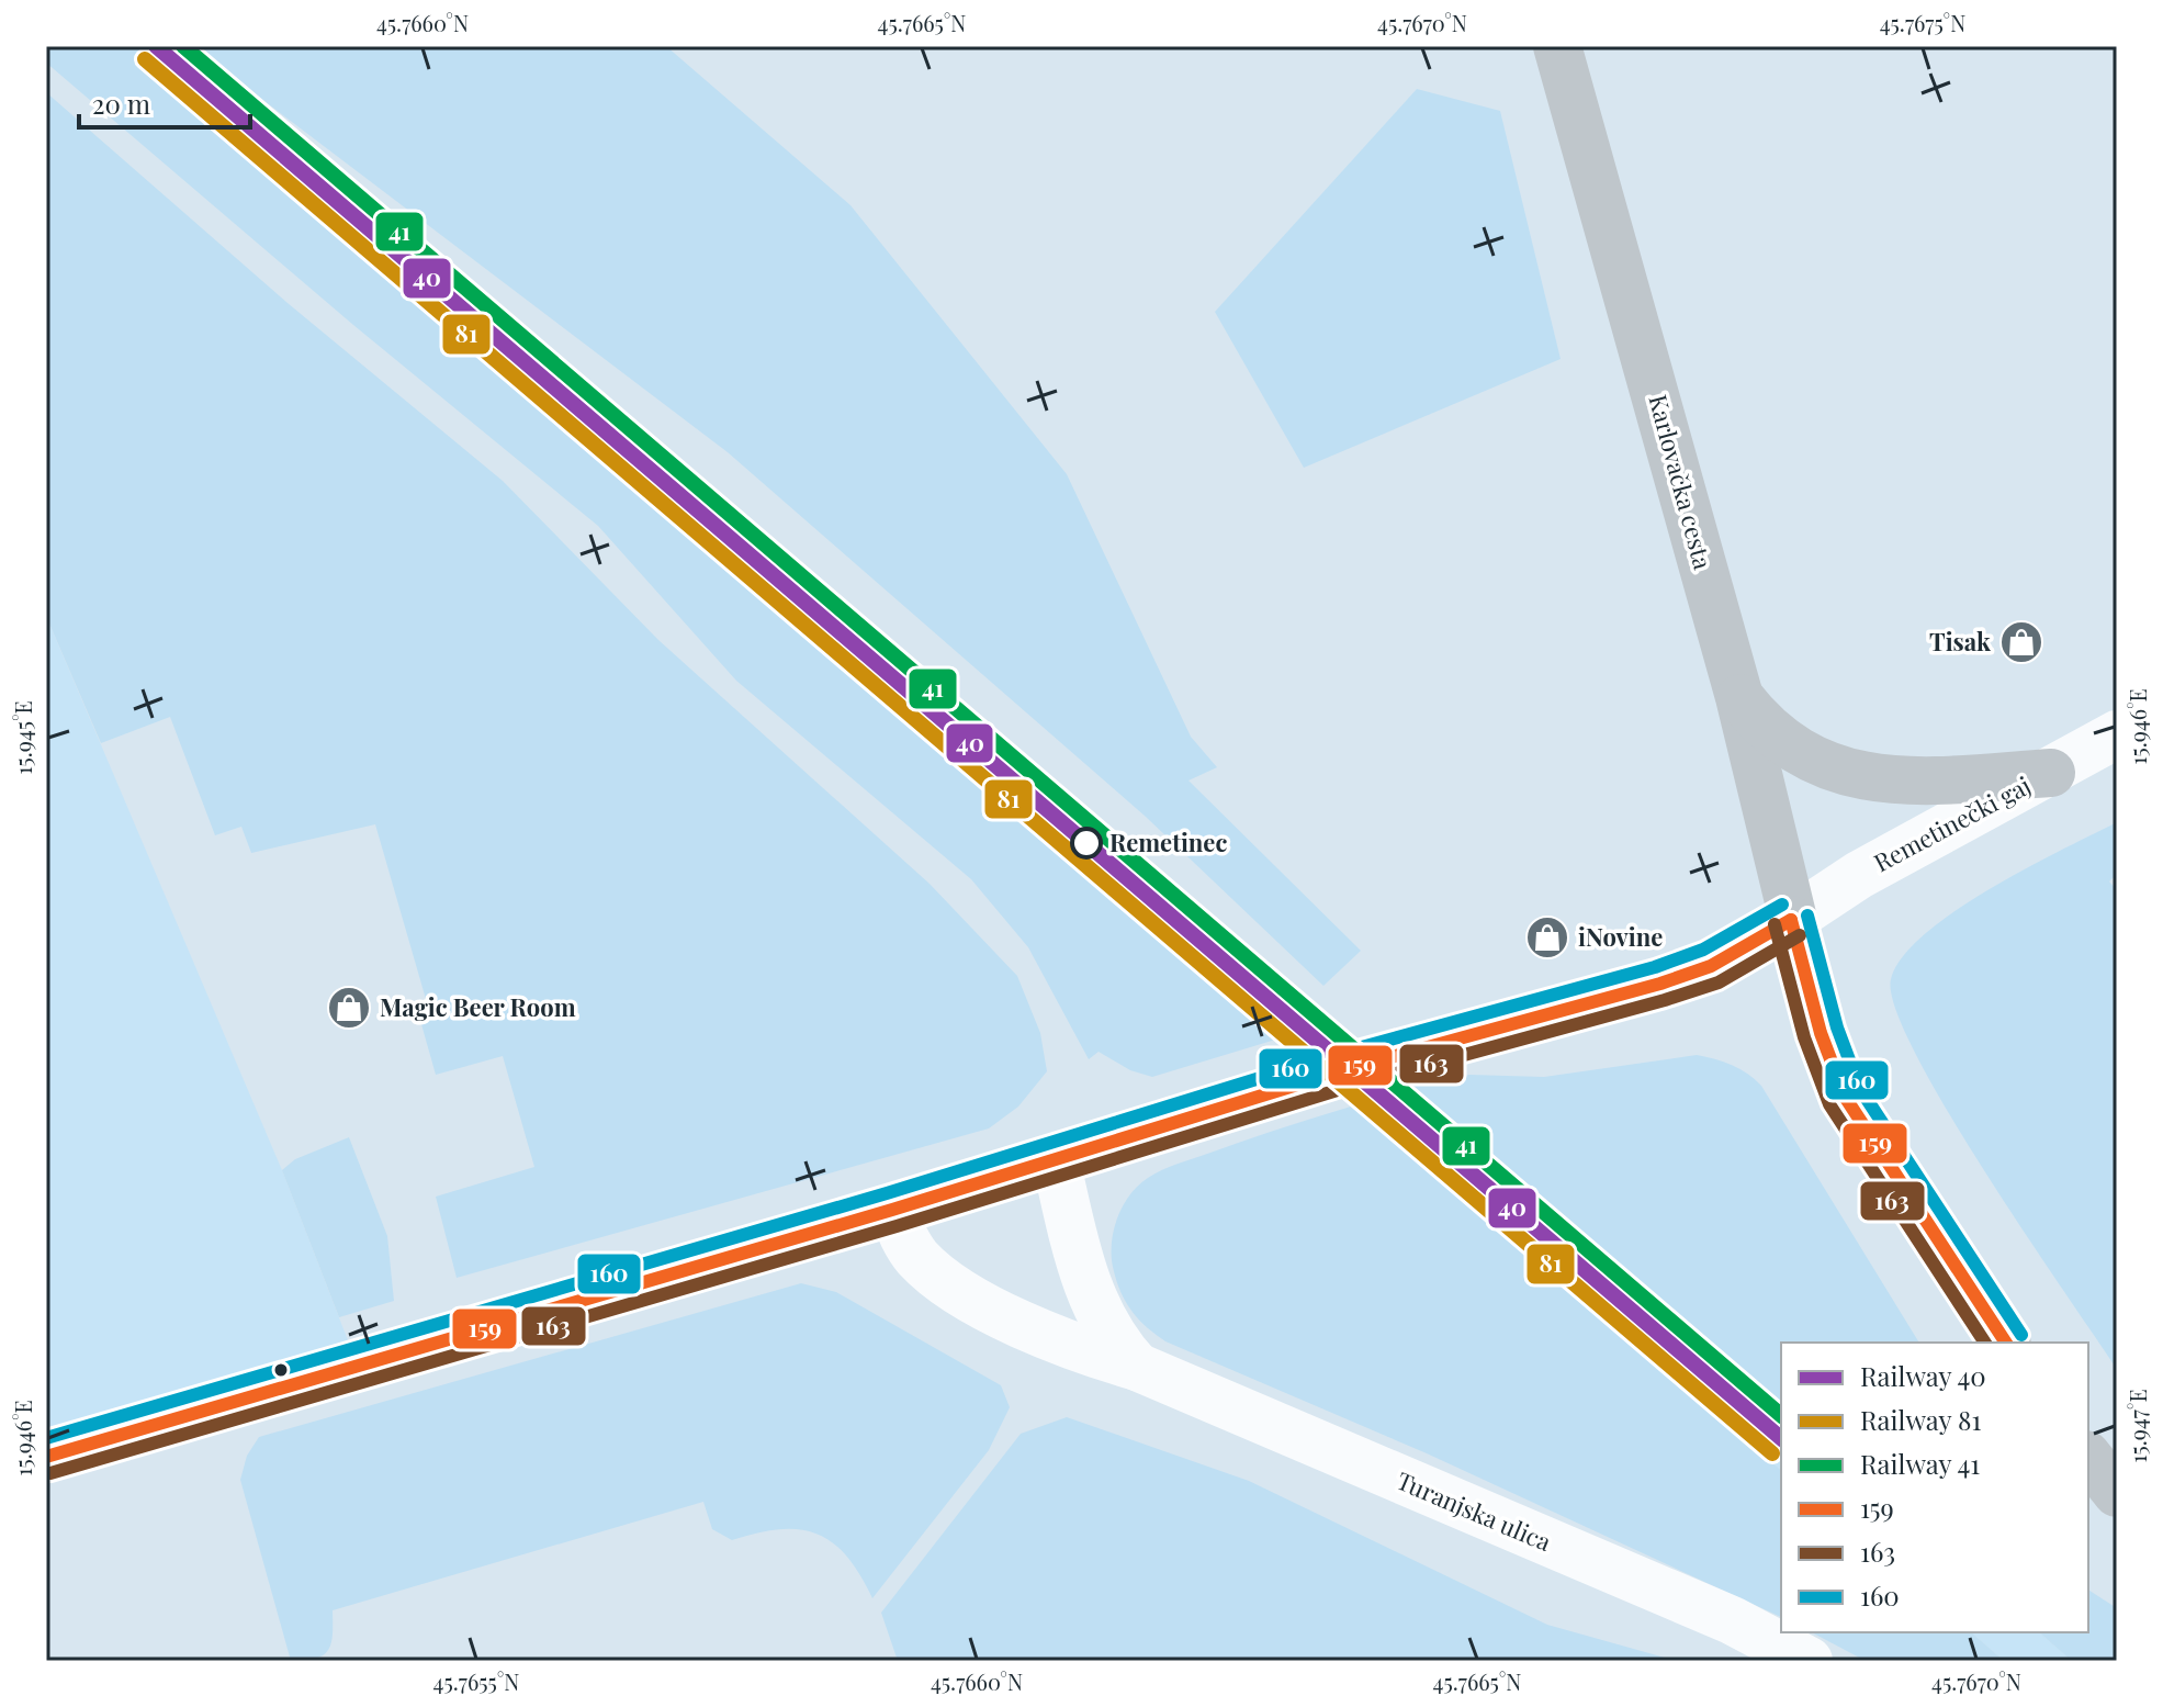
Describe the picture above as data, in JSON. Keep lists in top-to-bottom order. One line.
{"streets":{"main road":["Karlovačka cesta"],"street":["Remetinečki gaj","Turanjska ulica"]},"crossings":[["Karlovačka cesta","Remetinečki gaj"]],"places":{"shop":["Tisak","iNovine","Magic Beer Room"],"other":["Remetinec"]},"lines":["rail line 40","rail line 41","rail line 81","transit line 160","transit line 159","transit line 163"],"legend":["Railway 40","Railway 81","Railway 41","159","163","160"],"scale_bar":"20 m","coordinates":["45.7660°N","45.7665°N","45.7670°N","45.7675°N","15.946°E","15.945°E","15.947°E","45.7655°N"]}
